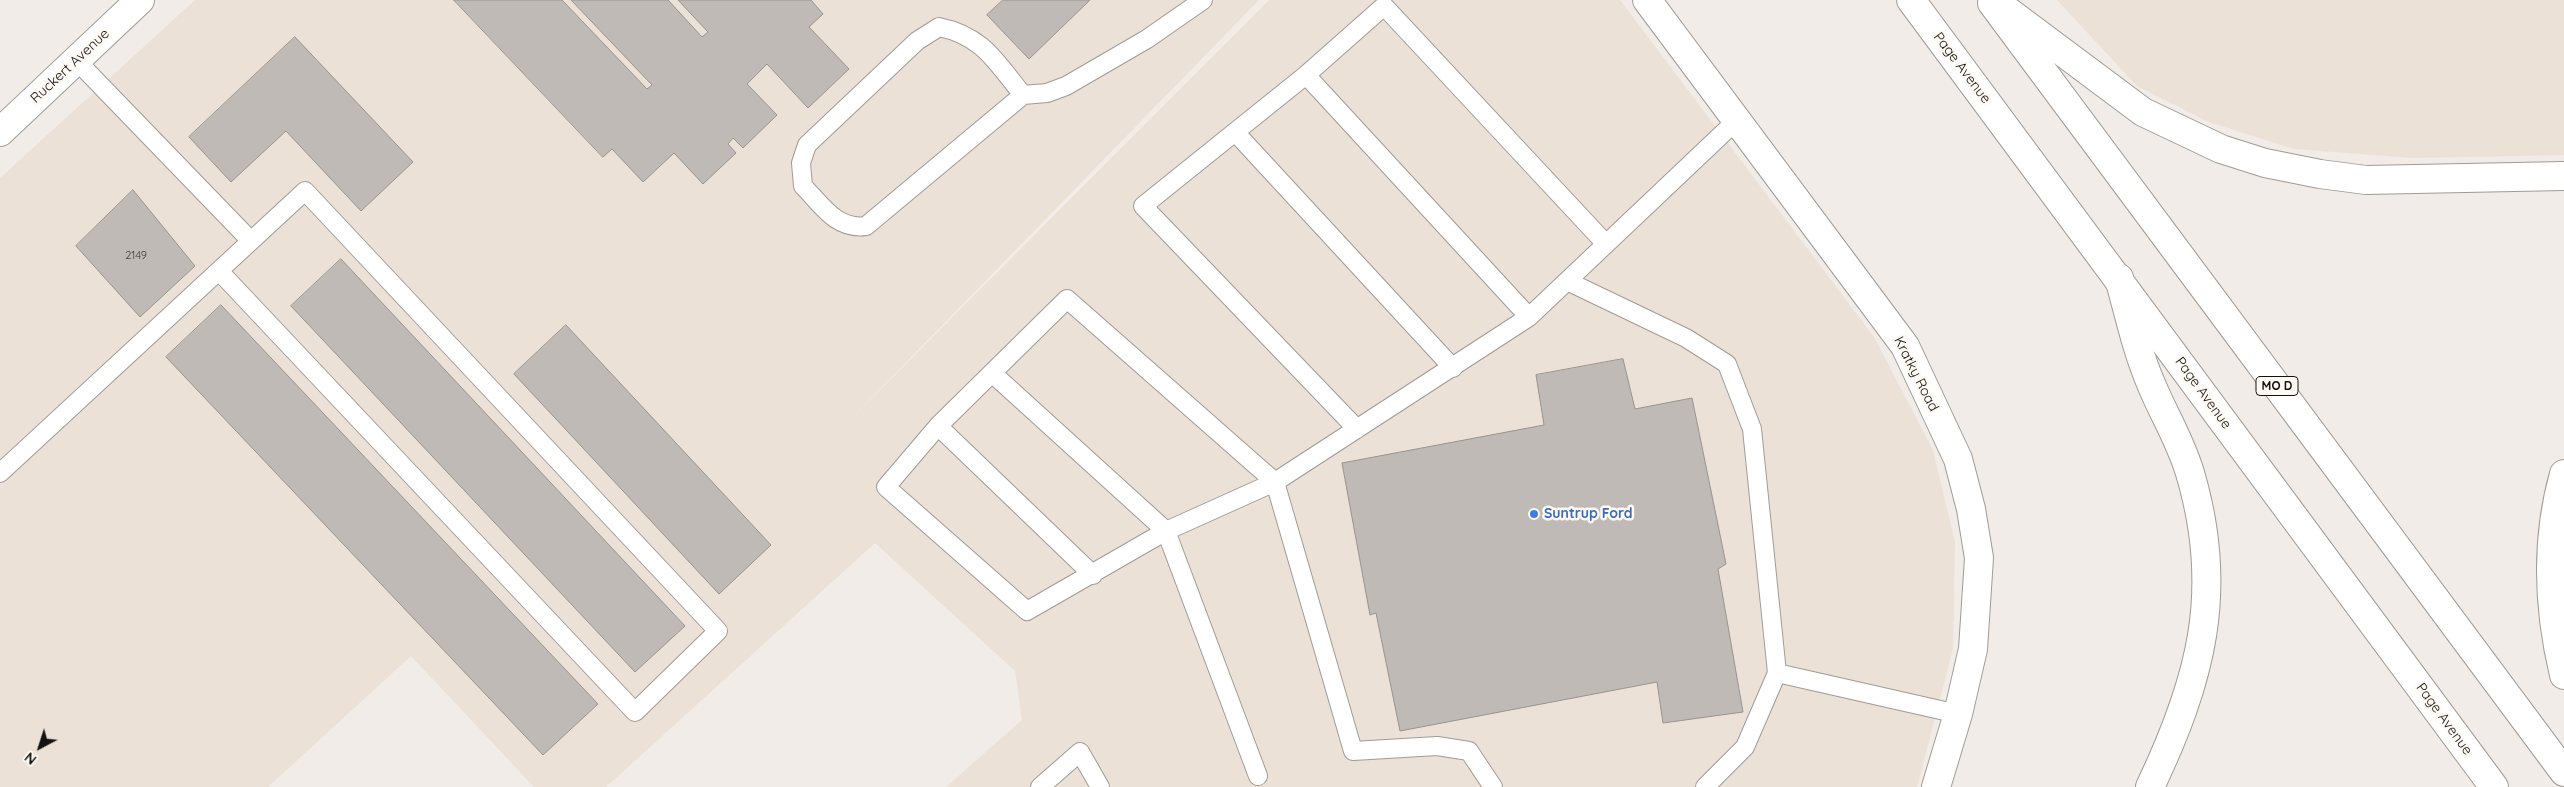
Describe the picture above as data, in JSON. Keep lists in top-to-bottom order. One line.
{"streets":{"main road":["Ruckert Avenue","Page Avenue","Kratky Road","MO D"]},"places":["Suntrup Ford"],"house_numbers":["2149"],"north":"bottom left"}
